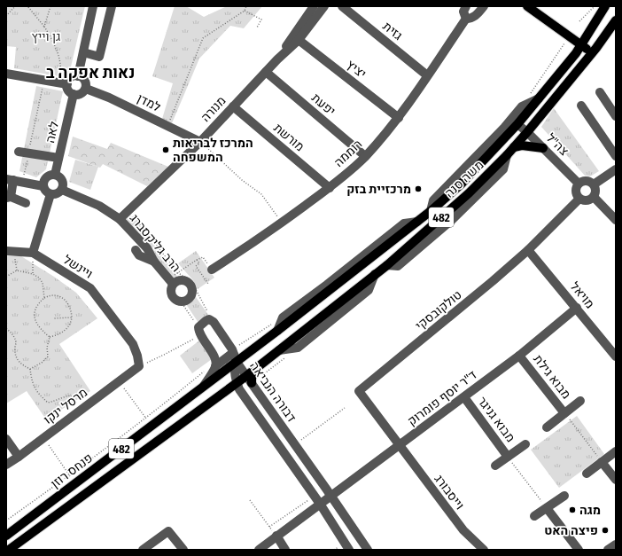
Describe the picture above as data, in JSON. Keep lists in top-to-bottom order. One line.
{"streets":{"main road":["משה סנה","482","פנחס רוזן"],"street":["גזית","יציץ","למדן","יפעת","מנורה","לאה","מורשת","צה\"ל","רוממה","הרב גליקסברג","ויינשל","מויאל","טולקובסקי","מבוא גילת","דבורה הנביאה","ד\"ר יוסף פומרוק","מרסל ינקו","מבוא גניגר","וייסבורג"]},"crossings":[["גזית","רוממה"],["יציץ","מנורה"],["יציץ","רוממה"],["למדן","מנורה"],["למדן","לאה"],["יפעת","מנורה"],["יפעת","רוממה"],["מנורה","מורשת"],["מנורה","הרב גליקסברג"],["לאה","הרב גליקסברג"],["מורשת","רוממה"],["צה\"ל","משה סנה"],["צה\"ל","טולקובסקי"],["משה סנה","482"],["משה סנה","דבורה הנביאה"],["משה סנה","פנחס רוזן"],["482","דבורה הנביאה"],["ויינשל","מרסל ינקו"],["מויאל","טולקובסקי"],["מויאל","ד\"ר יוסף פומרוק"],["טולקובסקי","ד\"ר יוסף פומרוק"],["טולקובסקי","וייסבורג"],["מבוא גילת","ד\"ר יוסף פומרוק"],["דבורה הנביאה","ד\"ר יוסף פומרוק"],["דבורה הנביאה","פנחס רוזן"],["ד\"ר יוסף פומרוק","מבוא גניגר"],["ד\"ר יוסף פומרוק","וייסבורג"]],"districts":["נאות אפקה ב"],"parks":["גן וייץ"],"places":["המרכז לבריאות המשפחה","מרכזיית בזק","מגה","פיצה האט"]}
